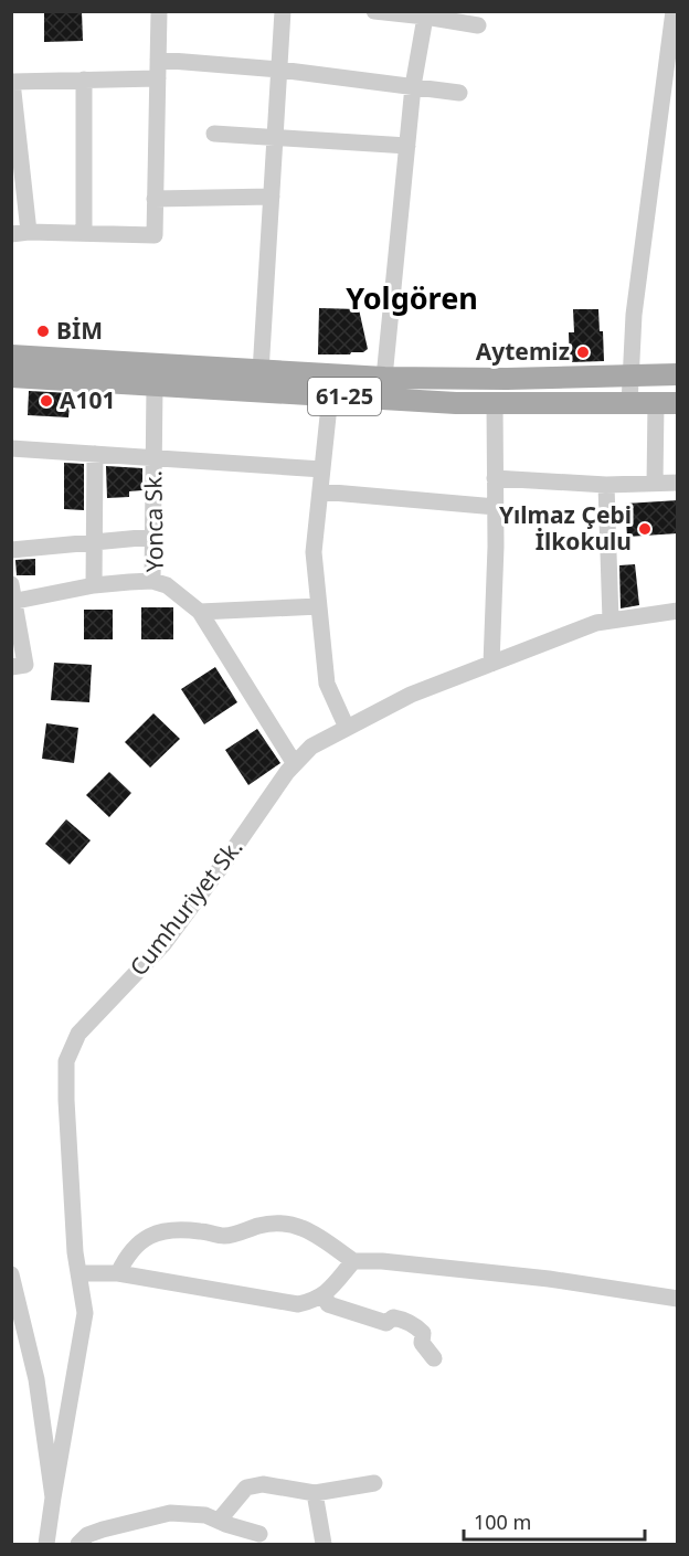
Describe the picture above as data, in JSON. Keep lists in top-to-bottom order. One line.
{"streets":{"main road":["61-25"],"street":["Yonca Sk.","Cumhuriyet Sk."]},"crossings":[["61-25","Yonca Sk."],["Yonca Sk.","Cumhuriyet Sk."]],"districts":["Yolgören"],"places":["BİM","Aytemiz","A101","Yılmaz Çebi İlkokulu"],"scale_bar":"100 m"}
